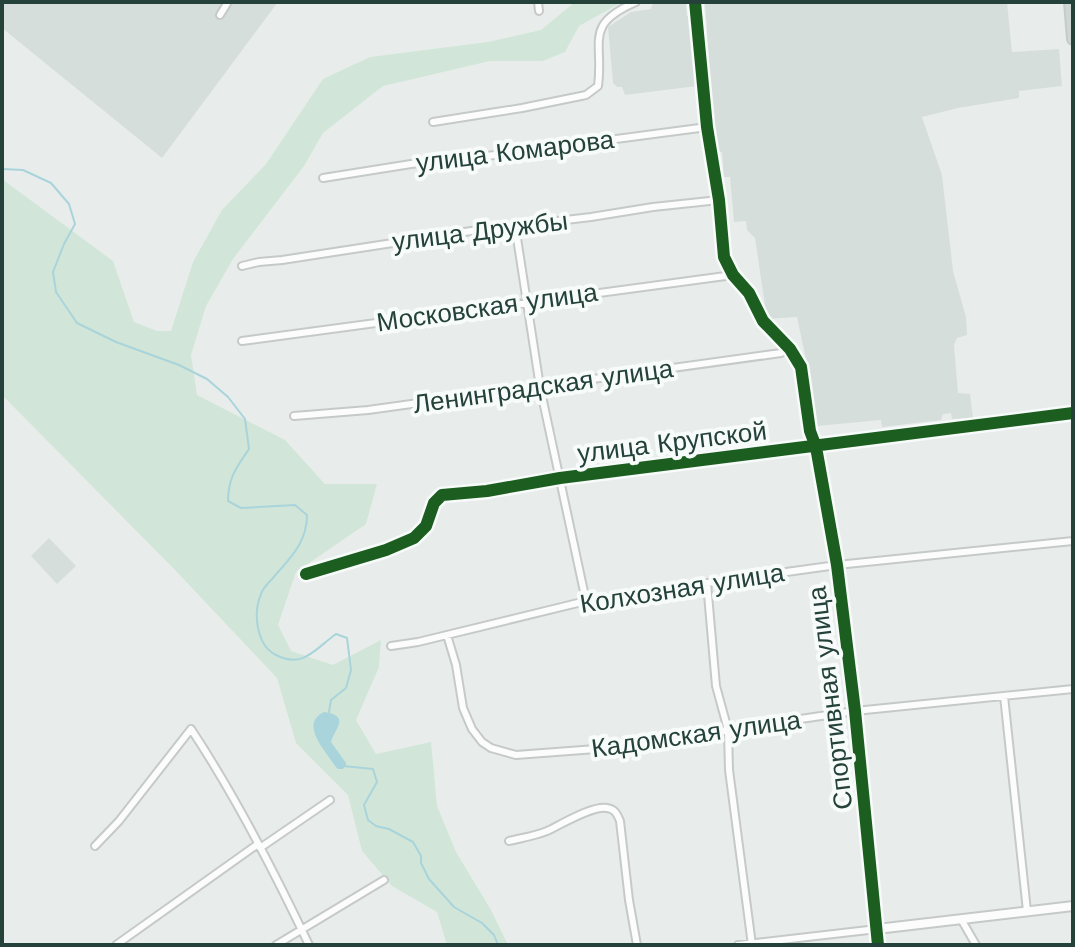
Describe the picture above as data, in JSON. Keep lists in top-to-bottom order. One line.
{"streets":{"street":["улица Комарова","улица Дружбы","Московская улица","Ленинградская улица","улица Крупской","Колхозная улица","Спортивная улица","Кадомская улица"]},"crossings":[["Ленинградская улица","Спортивная улица"],["улица Крупской","Спортивная улица"],["Колхозная улица","Спортивная улица"],["Колхозная улица","Кадомская улица"],["Спортивная улица","Кадомская улица"]]}
